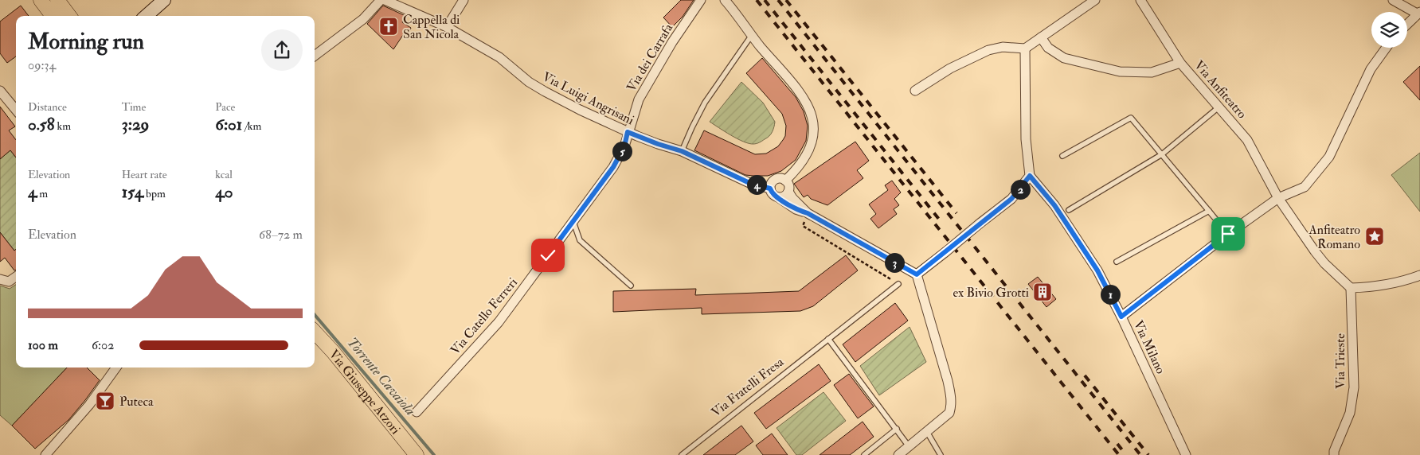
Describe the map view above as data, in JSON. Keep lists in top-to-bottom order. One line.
{"streets":{"main road":["Via Giuseppe Atzori"],"street":["Via dei Carrafa","Via Anfiteatro","Via Luigi Angrisani","Via Catello Ferreri","Via Milano","Via Trieste"],"lane":["Via Fratelli Fresa"]},"crossings":[["Via dei Carrafa","Via Luigi Angrisani"],["Via dei Carrafa","Via Catello Ferreri"],["Via Anfiteatro","Via Trieste"],["Via Luigi Angrisani","Via Catello Ferreri"]],"water":["Torrente Cavaiola"],"places":{"church":["Cappella di San Nicola"],"place":["Anfiteatro Romano"],"building":["ex Bivio Grotti"],"bar":["Puteca"]},"page":{"heading":["Morning run","09:34"],"stats":[["Distance","0.58 km"],["Time","3:29"],["Pace","6:01 /km"],["Elevation","4 m"],["Heart rate","154 bpm"],["kcal","40"]],"pins":["5","4","2","3","1"],"chart":["Elevation","68–72 m"],"list":[{"name":"100 m","note":"6:02"}]}}
